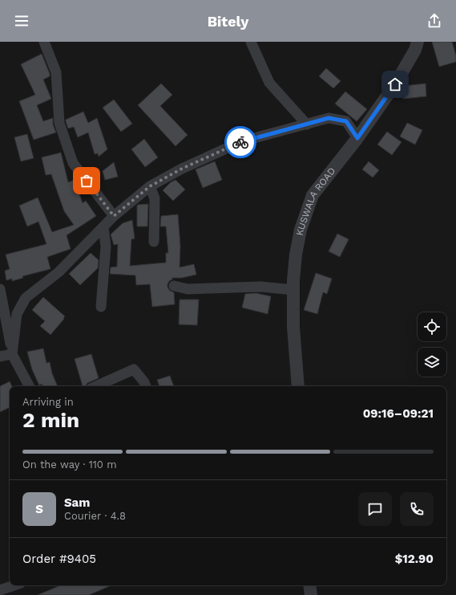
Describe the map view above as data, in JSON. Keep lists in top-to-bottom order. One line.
{"streets":{"street":["KUSWALA ROAD"]},"page":{"header":"Bitely","heading":["2 min","Arriving in","09:16–09:21"],"panel":["Sam","Courier · 4.8","Order #9405","$12.90"],"bar":"On the way · 110 m","round":"S"}}
